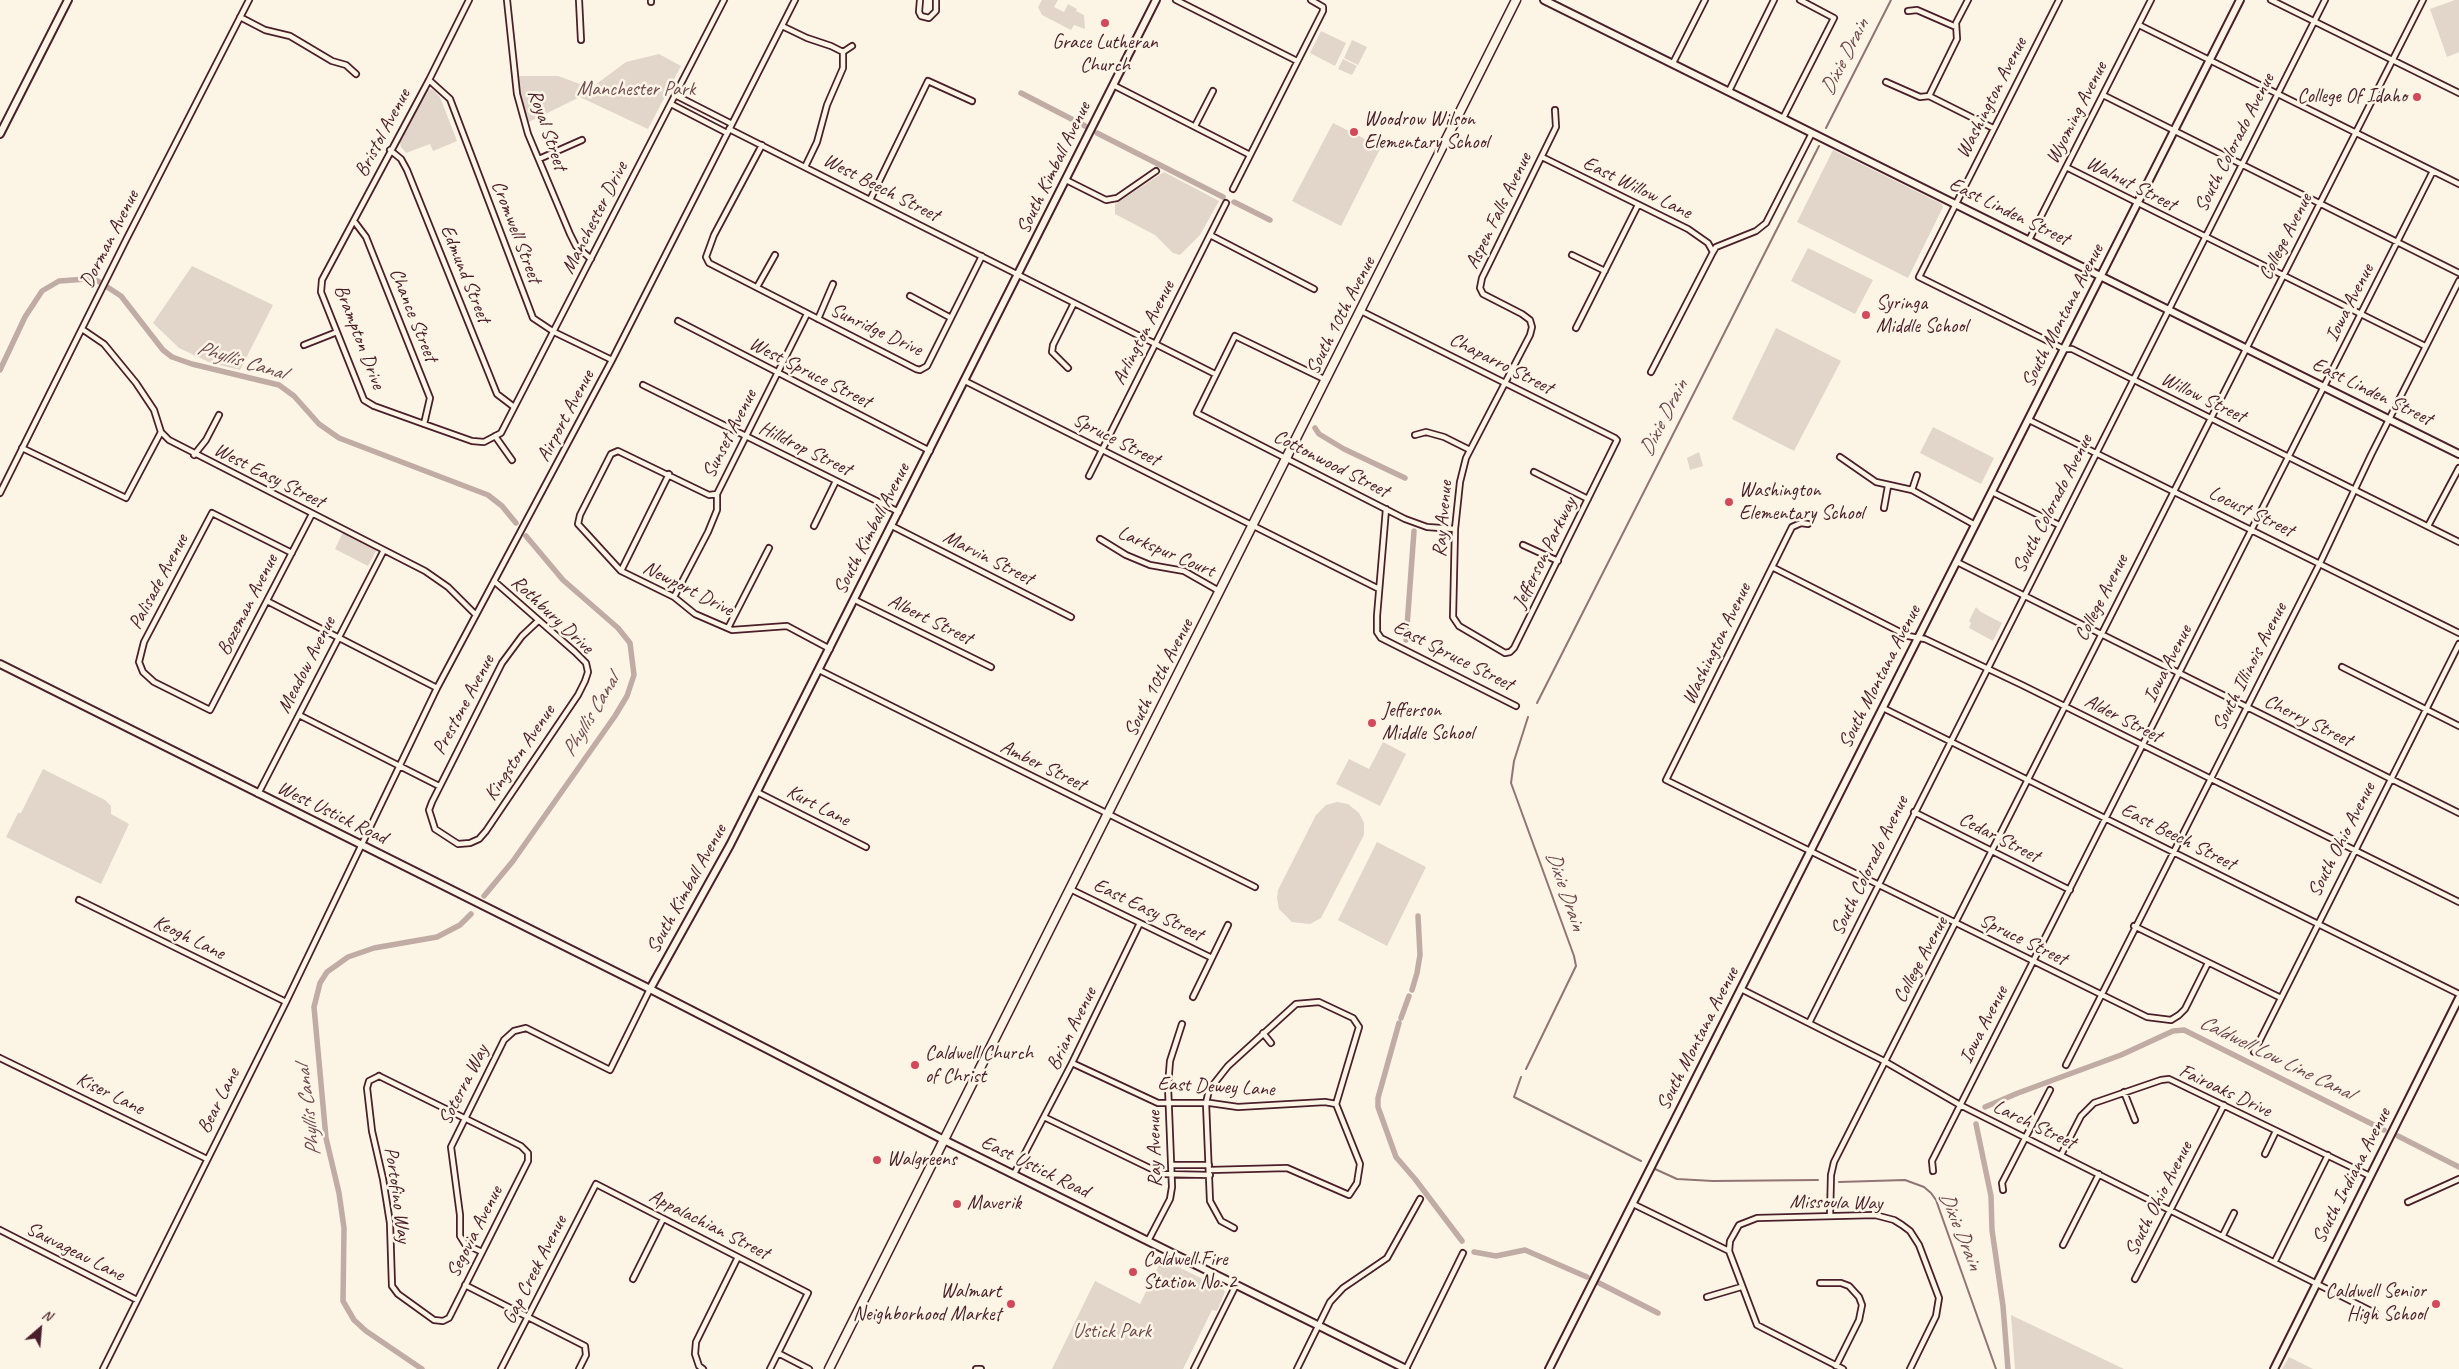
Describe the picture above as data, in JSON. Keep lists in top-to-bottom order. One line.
{"streets":{"main road":["South Kimball Avenue","East Linden Street","South 10th Avenue","South Montana Avenue","West Ustick Road","East Ustick Road","South Indiana Avenue"],"street":["Washington Avenue","Wyoming Avenue","Royal Street","Bristol Avenue","South Colorado Avenue","Walnut Street","West Beech Street","East Willow Lane","Aspen Falls Avenue","Manchester Drive","Cromwell Street","College Avenue","Dorman Avenue","Edmund Street","Iowa Avenue","Chance Street","Sunridge Drive","Arlington Avenue","Brampton Drive","Chaparro Street","West Spruce Street","Willow Street","Airport Avenue","Sunset Avenue","Spruce Street","Hilldrop Street","Cottonwood Street","West Easy Street","Locust Street","Ray Avenue","Larkspur Court","Jefferson Parkway","Marvin Street","Palisade Avenue","Newport Drive","Bozeman Avenue","Rothbury Drive","Albert Street","East Spruce Street","Meadow Avenue","South Illinois Avenue","Prestone Avenue","Alder Street","Cherry Street","Kingston Avenue","Amber Street","Kurt Lane","East Beech Street","Cedar Street","South Ohio Avenue","East Easy Street","Keogh Lane","Brian Avenue","Soterra Way","East Dewey Lane","Fairoaks Drive","Kiser Lane","Bear Lane","Larch Street","Portofino Way","Missoula Way","Appalachian Street","Segovia Avenue","Sauvageau Lane","Gap Creek Avenue"]},"crossings":[["Washington Avenue","East Linden Street"],["Washington Avenue","Willow Street"],["Washington Avenue","Spruce Street"],["Washington Avenue","Alder Street"],["Wyoming Avenue","Walnut Street"],["Wyoming Avenue","East Linden Street"],["Royal Street","Manchester Drive"],["Bristol Avenue","Cromwell Street"],["Bristol Avenue","Edmund Street"],["Bristol Avenue","Chance Street"],["Bristol Avenue","Brampton Drive"],["South Colorado Avenue","Walnut Street"],["South Colorado Avenue","East Linden Street"],["South Colorado Avenue","Willow Street"],["South Colorado Avenue","Spruce Street"],["South Colorado Avenue","Locust Street"],["South Colorado Avenue","Alder Street"],["South Colorado Avenue","Cherry Street"],["South Colorado Avenue","East Beech Street"],["South Colorado Avenue","Cedar Street"],["South Colorado Avenue","Larch Street"],["South Kimball Avenue","West Beech Street"],["South Kimball Avenue","West Spruce Street"],["South Kimball Avenue","Spruce Street"],["South Kimball Avenue","Hilldrop Street"],["South Kimball Avenue","Marvin Street"],["South Kimball Avenue","Newport Drive"],["South Kimball Avenue","Albert Street"],["South Kimball Avenue","Amber Street"],["South Kimball Avenue","Kurt Lane"],["South Kimball Avenue","West Ustick Road"],["South Kimball Avenue","Soterra Way"],["South Kimball Avenue","East Ustick Road"],["Walnut Street","College Avenue"],["Walnut Street","Iowa Avenue"],["Walnut Street","South Montana Avenue"],["Walnut Street","South Illinois Avenue"],["West Beech Street","Manchester Drive"],["West Beech Street","Sunridge Drive"],["West Beech Street","Airport Avenue"],["East Willow Lane","Aspen Falls Avenue"],["Aspen Falls Avenue","Chaparro Street"],["Aspen Falls Avenue","Ray Avenue"],["East Linden Street","College Avenue"],["East Linden Street","Iowa Avenue"],["East Linden Street","South Montana Avenue"],["East Linden Street","South Illinois Avenue"],["Manchester Drive","Cromwell Street"],["Manchester Drive","Edmund Street"],["Manchester Drive","Brampton Drive"],["Cromwell Street","Airport Avenue"],["College Avenue","Willow Street"],["College Avenue","Spruce Street"],["College Avenue","Locust Street"],["College Avenue","Alder Street"],["College Avenue","Cherry Street"],["College Avenue","East Beech Street"],["College Avenue","Cedar Street"],["College Avenue","Larch Street"],["College Avenue","Missoula Way"],["Iowa Avenue","Willow Street"],["Iowa Avenue","Spruce Street"],["Iowa Avenue","Locust Street"],["Iowa Avenue","Alder Street"],["Iowa Avenue","Cherry Street"],["Iowa Avenue","East Beech Street"],["Iowa Avenue","Cedar Street"],["Iowa Avenue","Larch Street"],["Chance Street","Brampton Drive"],["South 10th Avenue","Chaparro Street"],["South 10th Avenue","Spruce Street"],["South 10th Avenue","Cottonwood Street"],["South 10th Avenue","Larkspur Court"],["South 10th Avenue","Amber Street"],["South 10th Avenue","East Easy Street"],["South 10th Avenue","East Ustick Road"],["South Montana Avenue","Willow Street"],["South Montana Avenue","Spruce Street"],["South Montana Avenue","Locust Street"],["South Montana Avenue","Alder Street"],["South Montana Avenue","Cherry Street"],["South Montana Avenue","East Beech Street"],["South Montana Avenue","Larch Street"],["Sunridge Drive","Sunset Avenue"],["Arlington Avenue","Spruce Street"],["Chaparro Street","Ray Avenue"],["Chaparro Street","Jefferson Parkway"],["West Spruce Street","Sunset Avenue"],["Willow Street","South Illinois Avenue"],["Airport Avenue","West Easy Street"],["Airport Avenue","Rothbury Drive"],["Airport Avenue","West Ustick Road"],["Airport Avenue","Bear Lane"],["Sunset Avenue","Hilldrop Street"],["Sunset Avenue","Newport Drive"],["Spruce Street","South Illinois Avenue"],["Cottonwood Street","Ray Avenue"],["West Easy Street","Bozeman Avenue"],["West Easy Street","Meadow Avenue"],["Locust Street","South Illinois Avenue"],["Ray Avenue","Jefferson Parkway"],["Ray Avenue","East Dewey Lane"],["Ray Avenue","East Ustick Road"],["Palisade Avenue","Bozeman Avenue"],["Rothbury Drive","Prestone Avenue"],["Rothbury Drive","Kingston Avenue"],["Meadow Avenue","West Ustick Road"],["South Illinois Avenue","Alder Street"],["South Illinois Avenue","Cherry Street"],["South Illinois Avenue","East Beech Street"],["Prestone Avenue","Kingston Avenue"],["Alder Street","South Ohio Avenue"],["Cherry Street","South Ohio Avenue"],["West Ustick Road","Bear Lane"],["West Ustick Road","East Ustick Road"],["East Beech Street","South Ohio Avenue"],["South Ohio Avenue","Fairoaks Drive"],["South Ohio Avenue","Larch Street"],["East Easy Street","Brian Avenue"],["Keogh Lane","Bear Lane"],["Brian Avenue","East Dewey Lane"],["Brian Avenue","East Ustick Road"],["Soterra Way","Portofino Way"],["Soterra Way","Segovia Avenue"],["Fairoaks Drive","Larch Street"],["Fairoaks Drive","South Indiana Avenue"],["Kiser Lane","Bear Lane"],["Bear Lane","Sauvageau Lane"],["Larch Street","South Indiana Avenue"],["Portofino Way","Segovia Avenue"],["Appalachian Street","Gap Creek Avenue"]],"water":["Dixie Drain","Phyllis Canal","Caldwell Low Line Canal"],"parks":["Manchester Park","Ustick Park"],"places":["Grace Lutheran Church","College Of Idaho","Woodrow Wilson Elementary School","Syringa Middle School","Washington Elementary School","Jefferson Middle School","Caldwell Church of Christ","Walgreens","Maverik","Caldwell Fire Station No. 2","Walmart Neighborhood Market","Caldwell Senior High School"],"north":"top right"}
